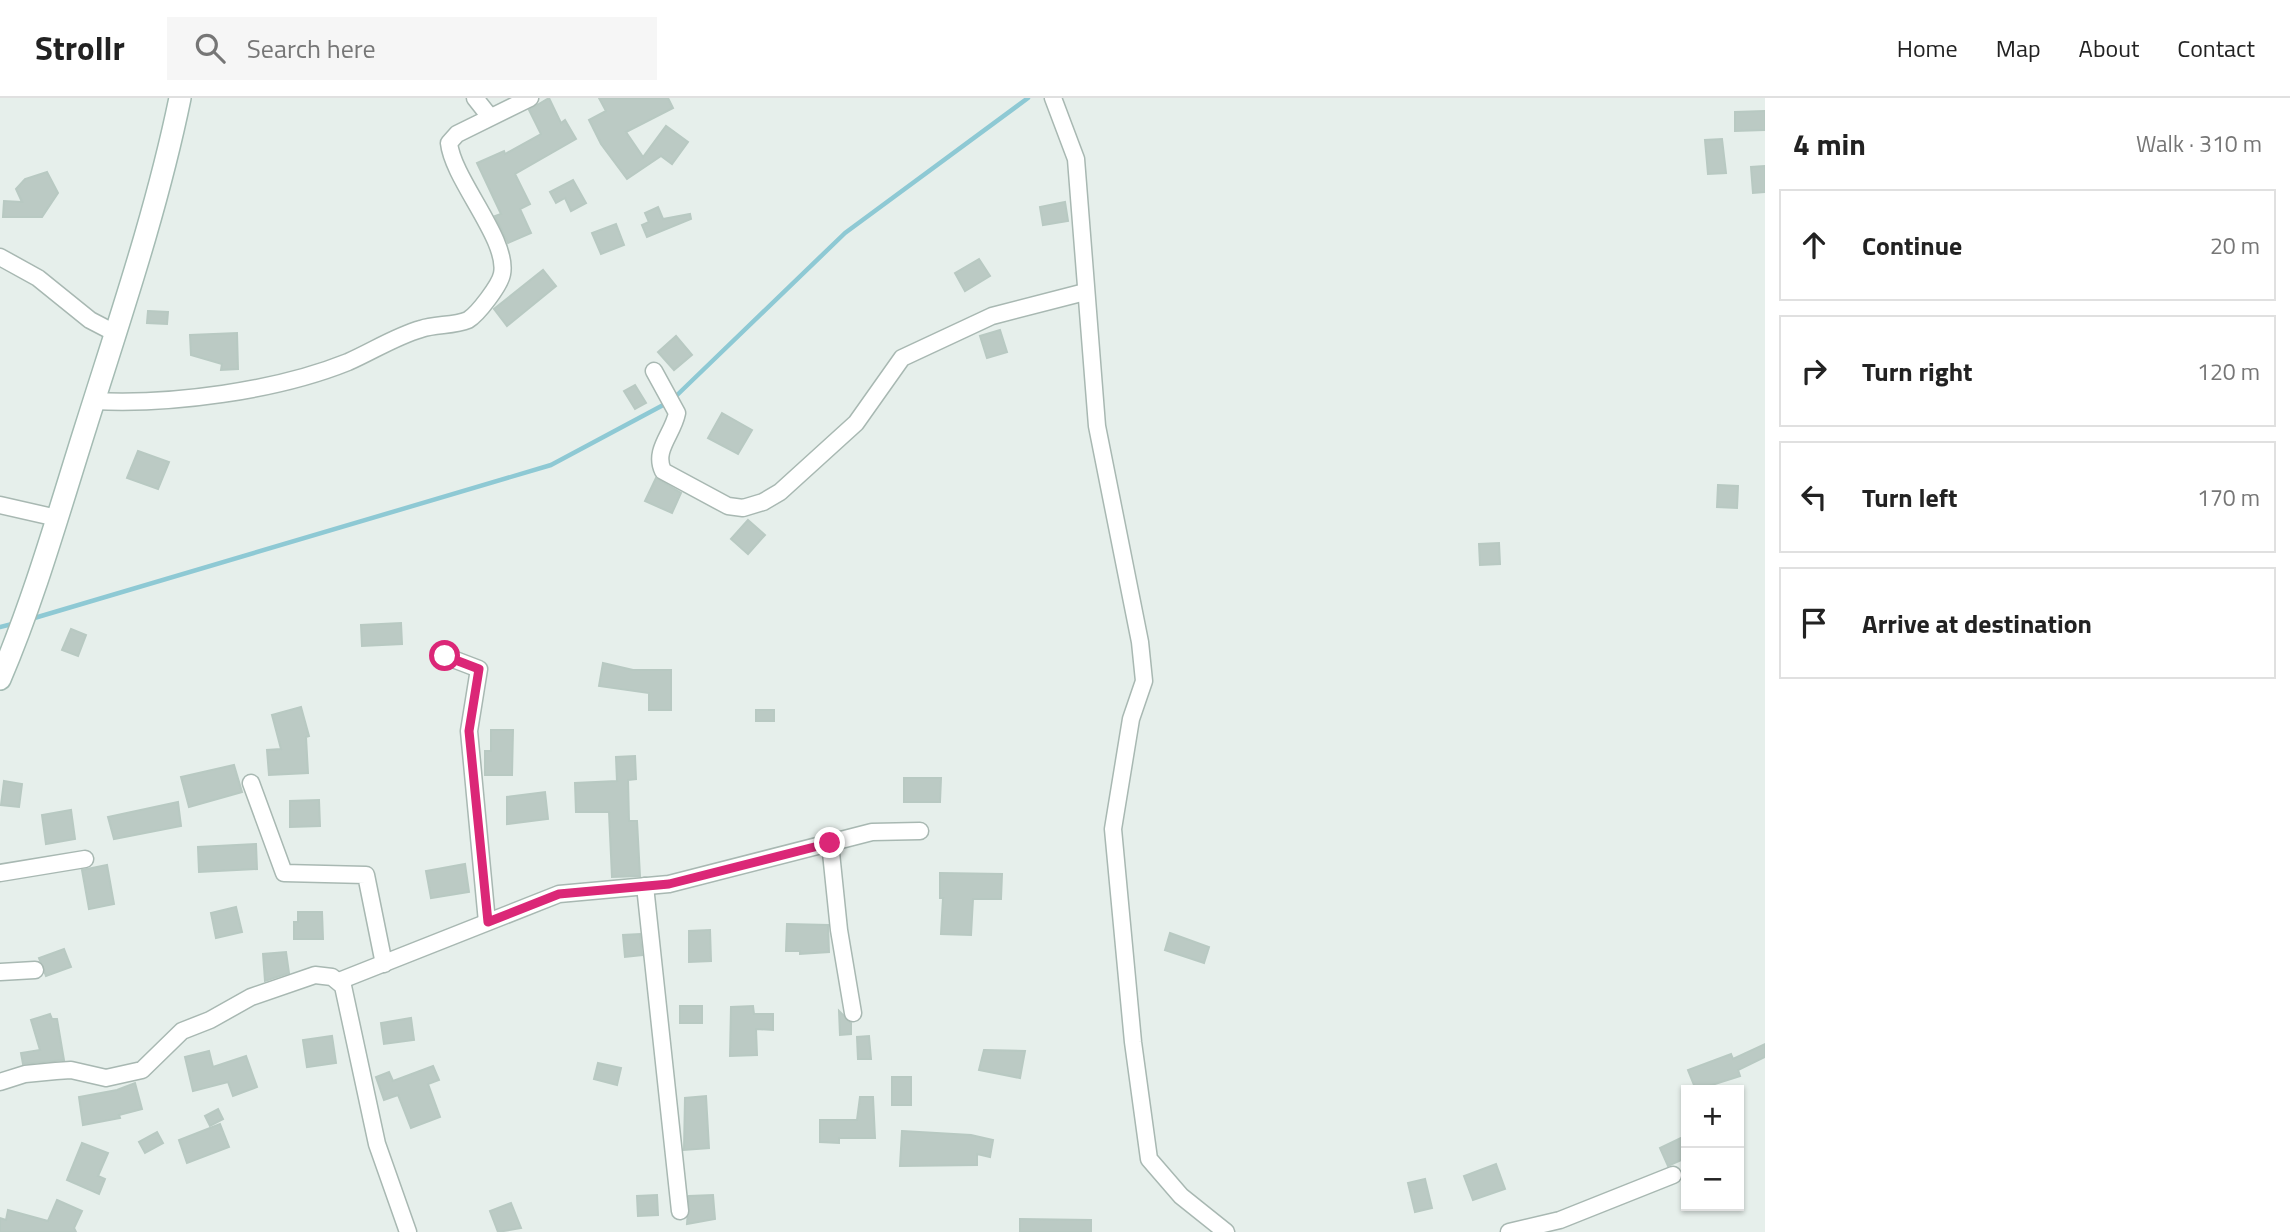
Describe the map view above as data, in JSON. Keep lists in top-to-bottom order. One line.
{"page":{"header":"Strollr","search":"Search here","nav":["Home","Map","About","Contact"],"heading":["4 min","Walk · 310 m"],"list":[["Continue","20 m"],["Turn right","120 m"],["Turn left","170 m"],"Arrive at destination"],"map_buttons":["+","−"]}}
